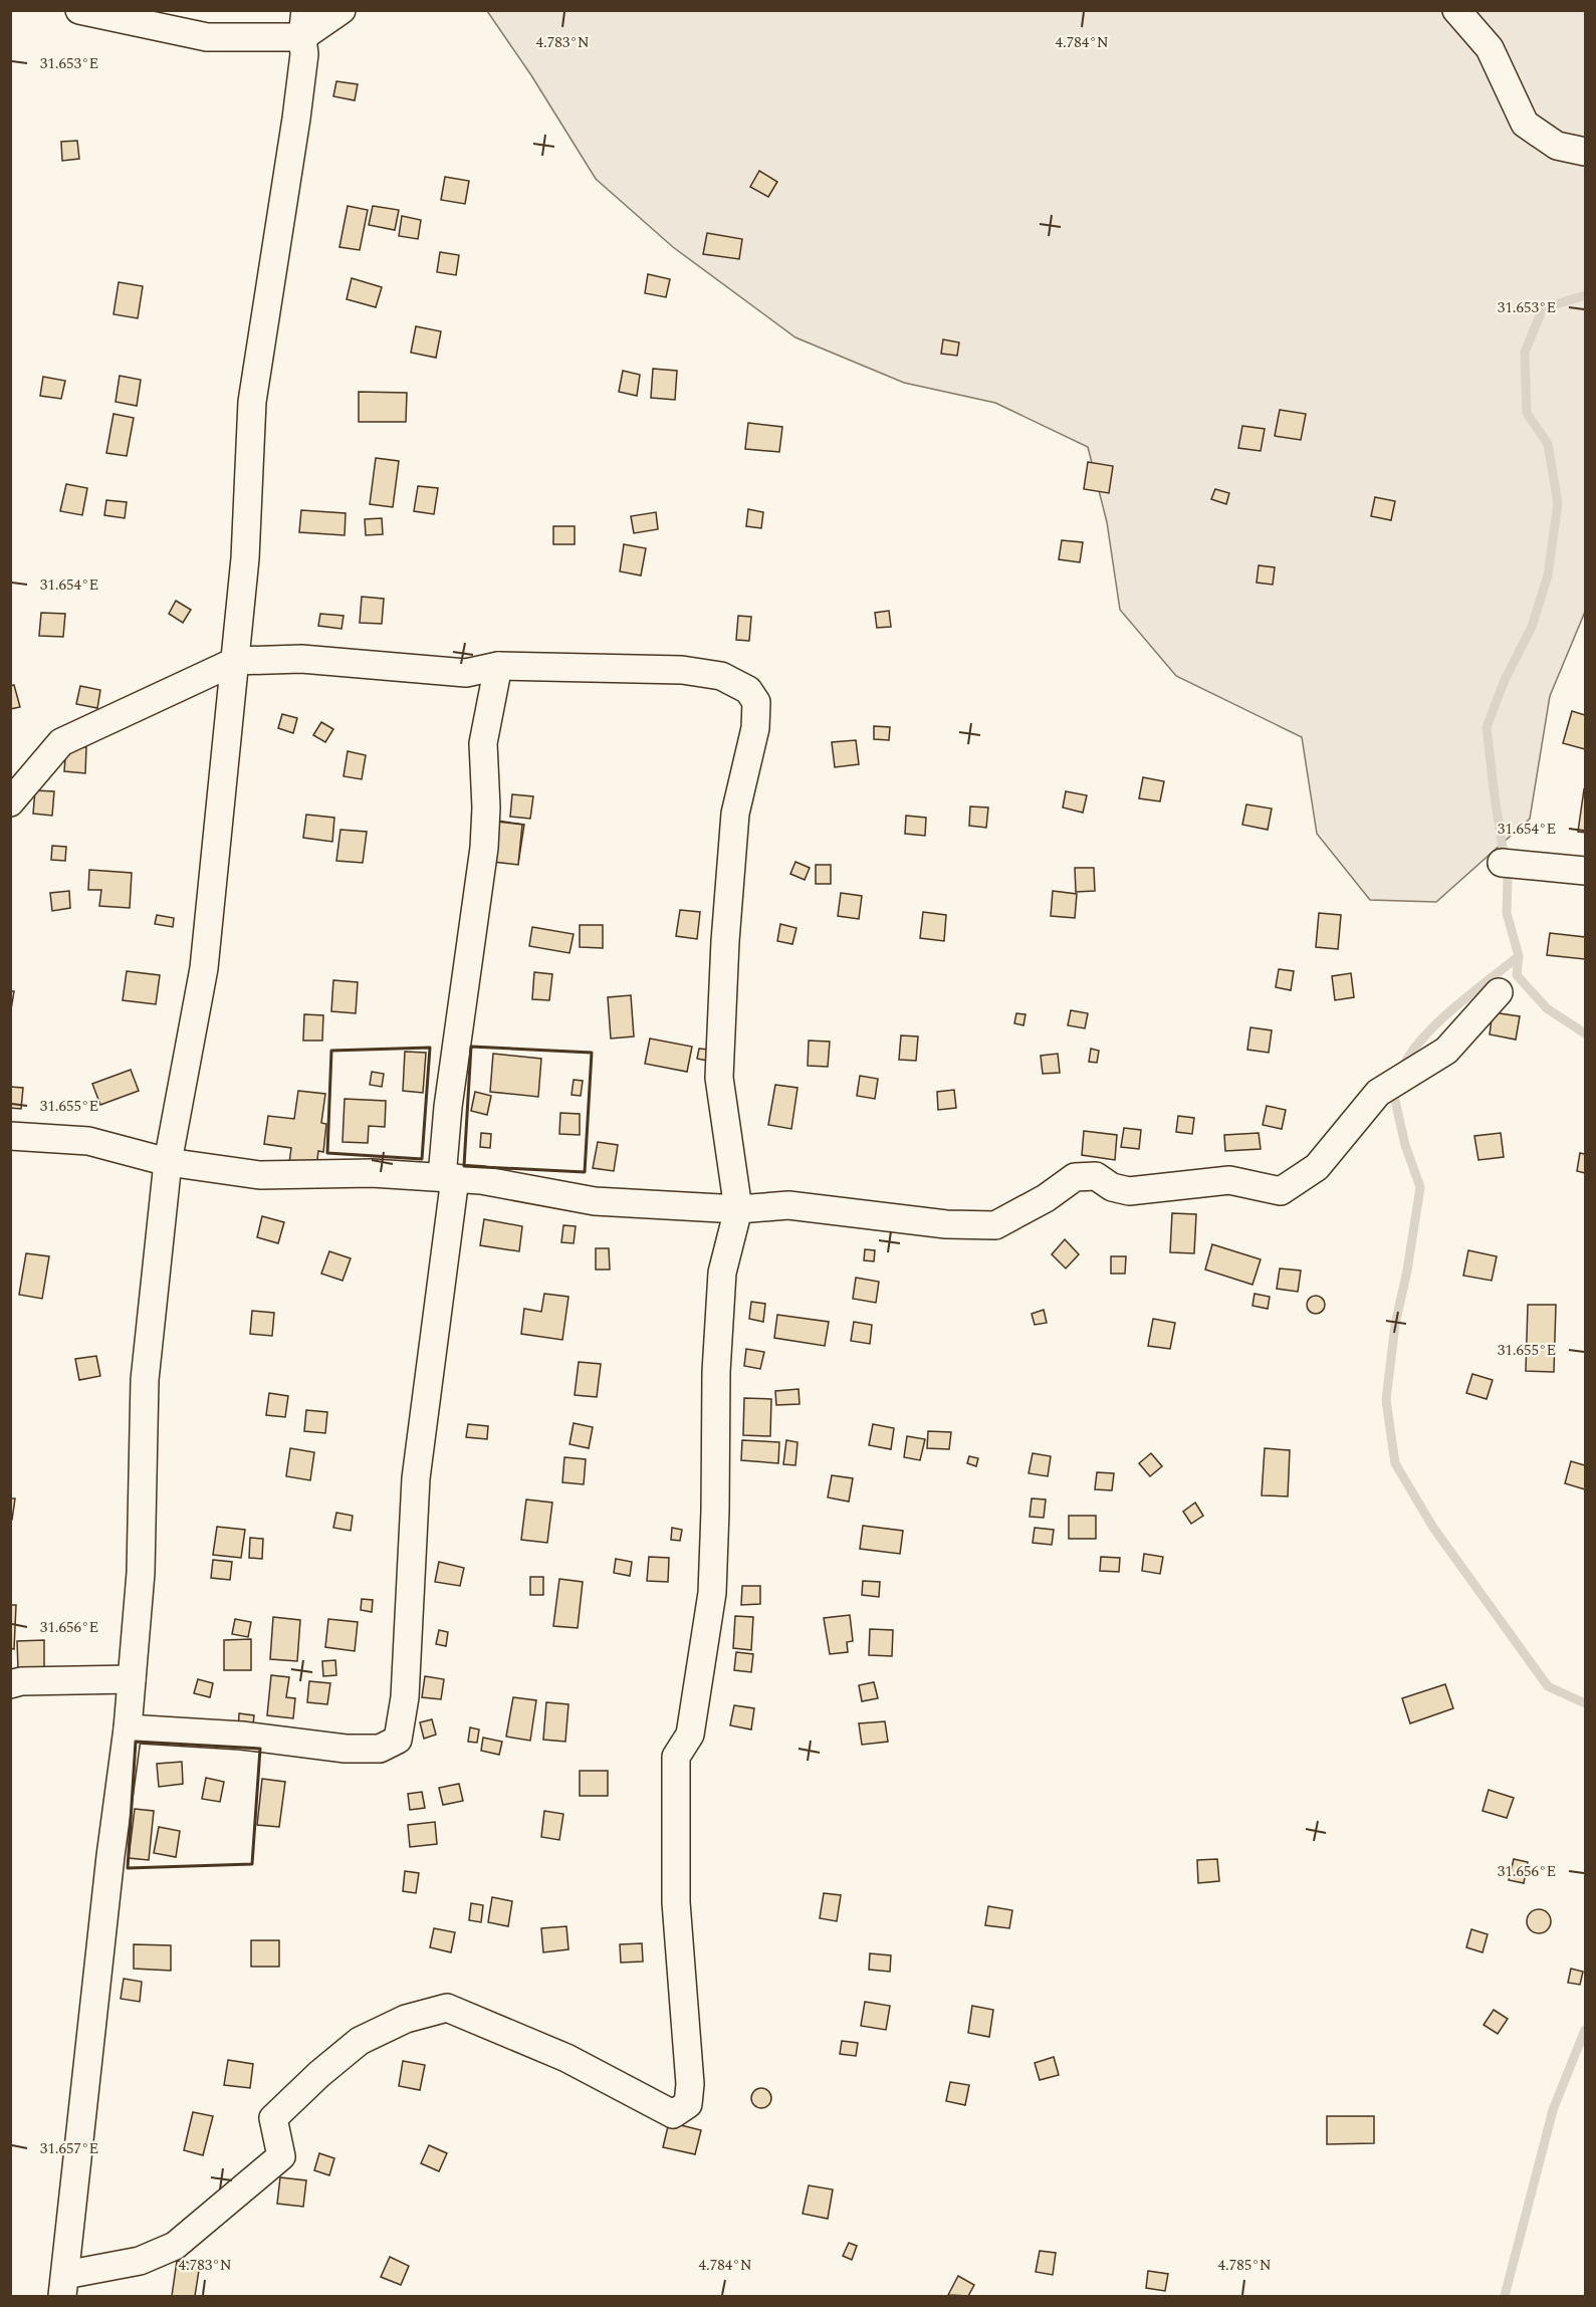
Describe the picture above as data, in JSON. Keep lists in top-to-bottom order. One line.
{"coordinates":["4.783°N","4.784°N","31.653°E","31.654°E","31.655°E","31.656°E","31.657°E","4.785°N"]}
